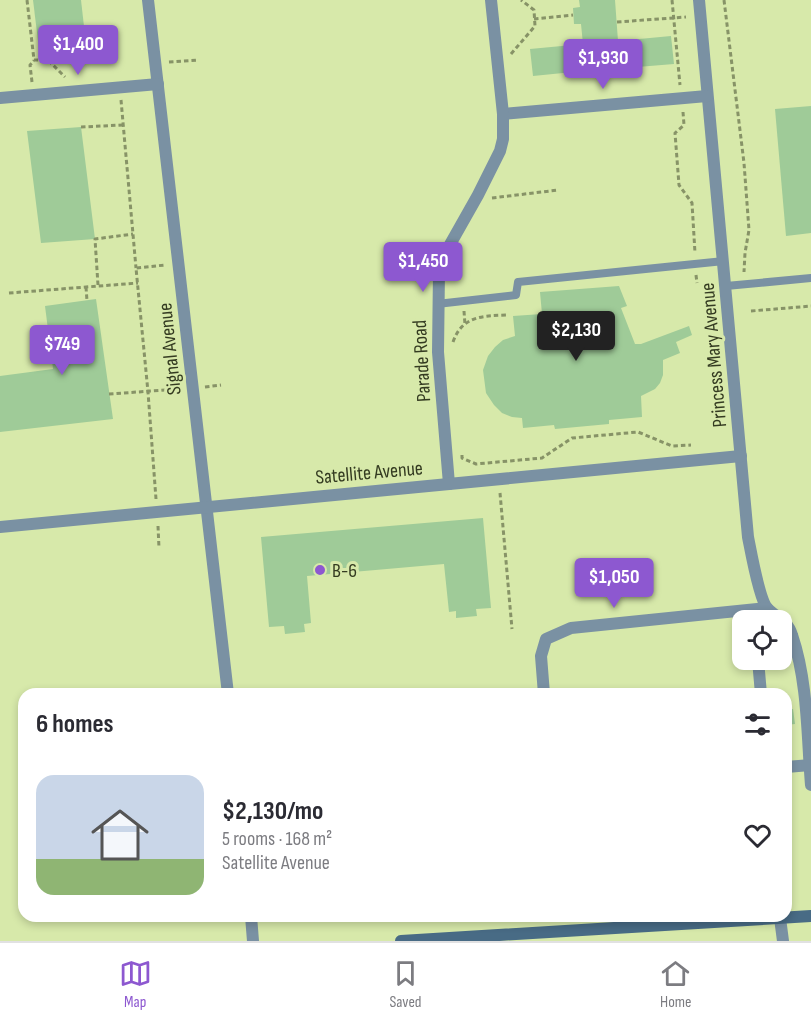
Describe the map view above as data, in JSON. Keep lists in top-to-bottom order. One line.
{"streets":{"street":["Signal Avenue","Princess Mary Avenue","Parade Road","Satellite Avenue"]},"crossings":[["Signal Avenue","Satellite Avenue"],["Princess Mary Avenue","Satellite Avenue"],["Parade Road","Satellite Avenue"]],"places":["B-6"],"page":{"price":["$1,400","$1,930","$1,450","$2,130","$749","$1,050"],"heading":"6 homes","list":[{"name":"$2,130/mo","note":"5 rooms · 168 m² · Satellite Avenue"}],"tabs":["Map","Saved","Home"]}}
